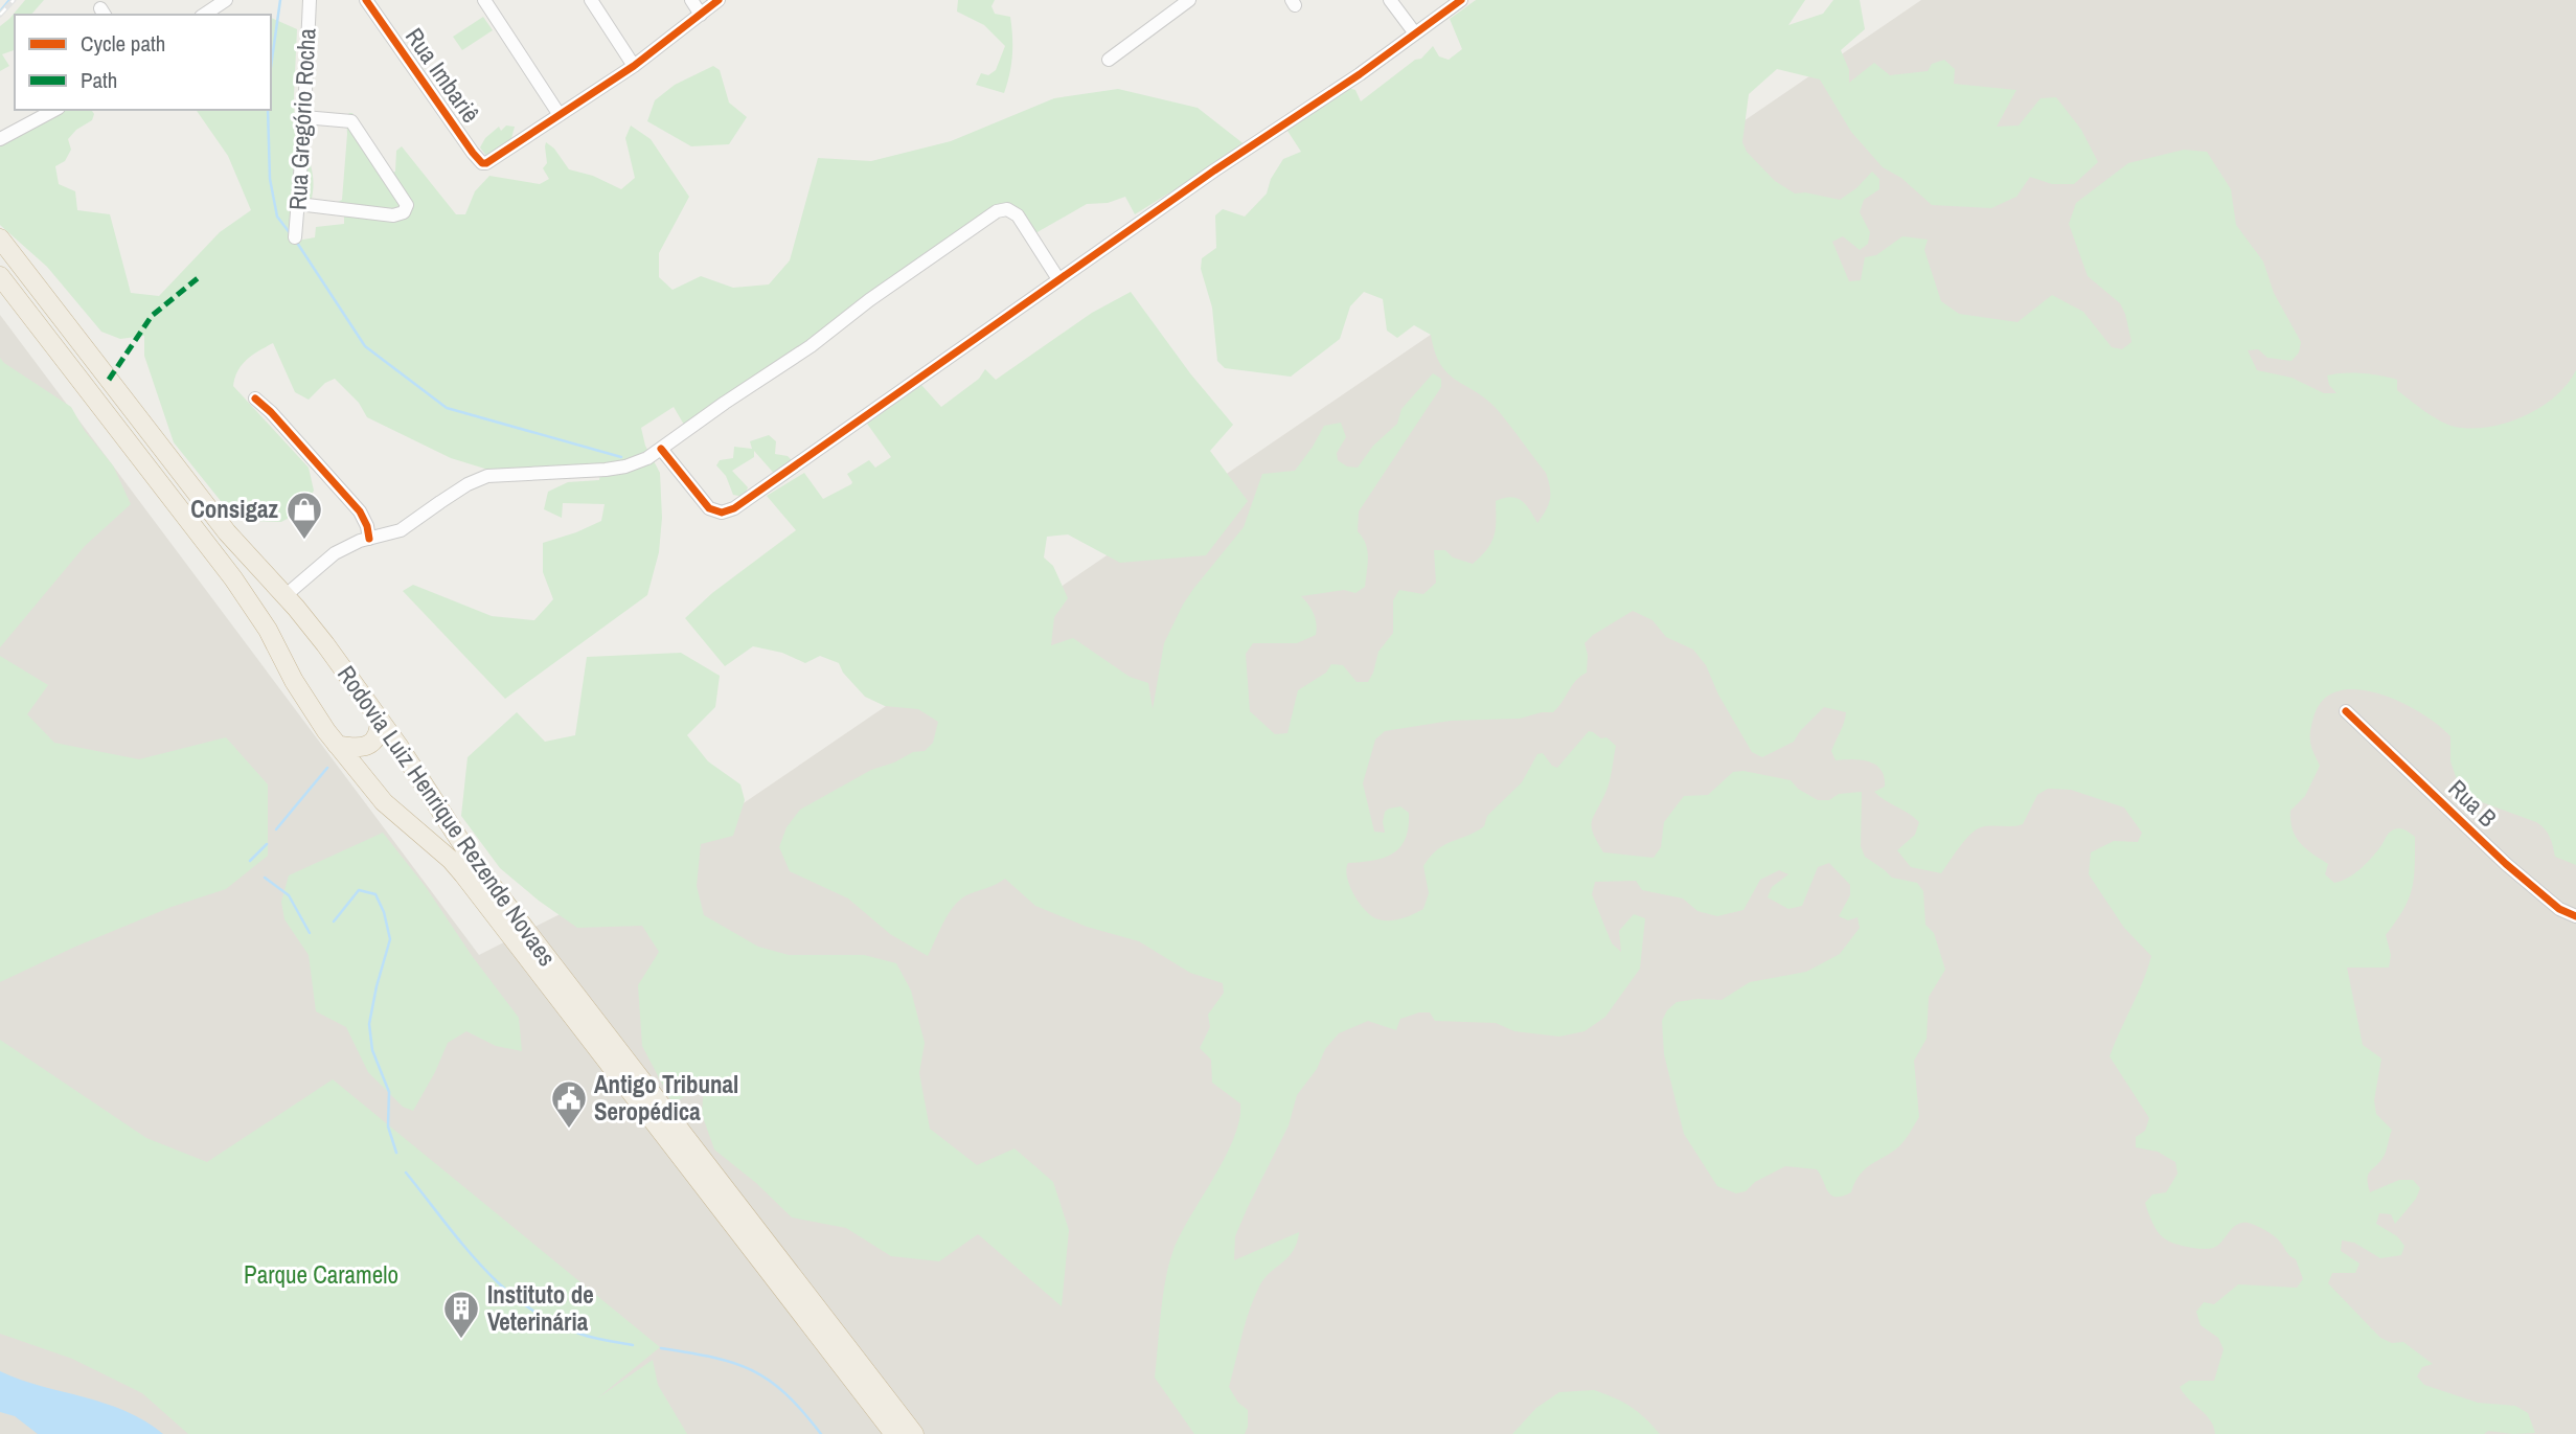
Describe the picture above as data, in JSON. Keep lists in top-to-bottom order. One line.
{"streets":{"highway":["Rodovia Luiz Henrique Rezende Novaes"],"street":["Rua Imbariê","Rua Gregório Rocha","Rua B"]},"parks":["Parque Caramelo"],"places":{"shop":["Consigaz"],"public building":["Antigo Tribunal Seropédica"],"building":["Instituto de Veterinária"]},"legend":["Cycle path","Path"]}
